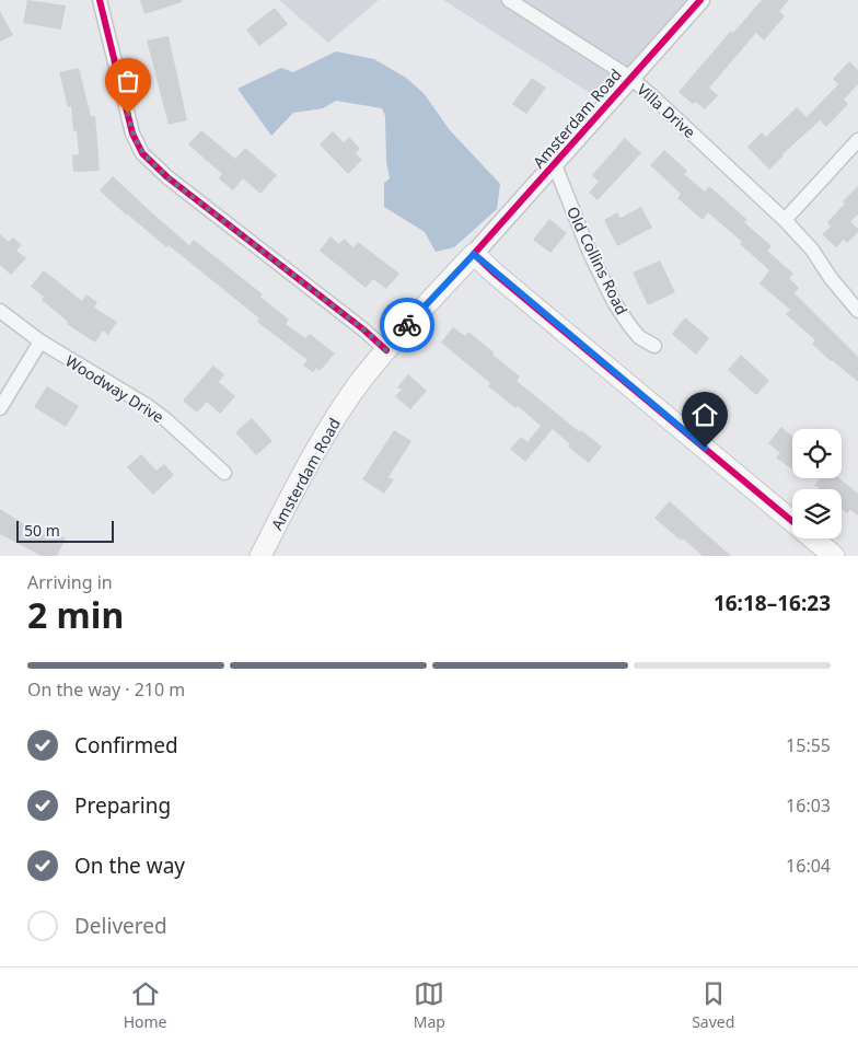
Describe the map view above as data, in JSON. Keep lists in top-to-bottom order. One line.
{"streets":{"main road":["Amsterdam Road"],"street":["Villa Drive","Old Collins Road","Woodway Drive"]},"crossings":[["Villa Drive","Amsterdam Road"],["Amsterdam Road","Old Collins Road"]],"scale_bar":"50 m","page":{"scale":"50 m","heading":["2 min","Arriving in","16:18–16:23"],"bar":"On the way · 210 m","list":[["Confirmed","15:55"],["Preparing","16:03"],["On the way","16:04"],"Delivered"],"tabs":["Home","Map","Saved"]}}
